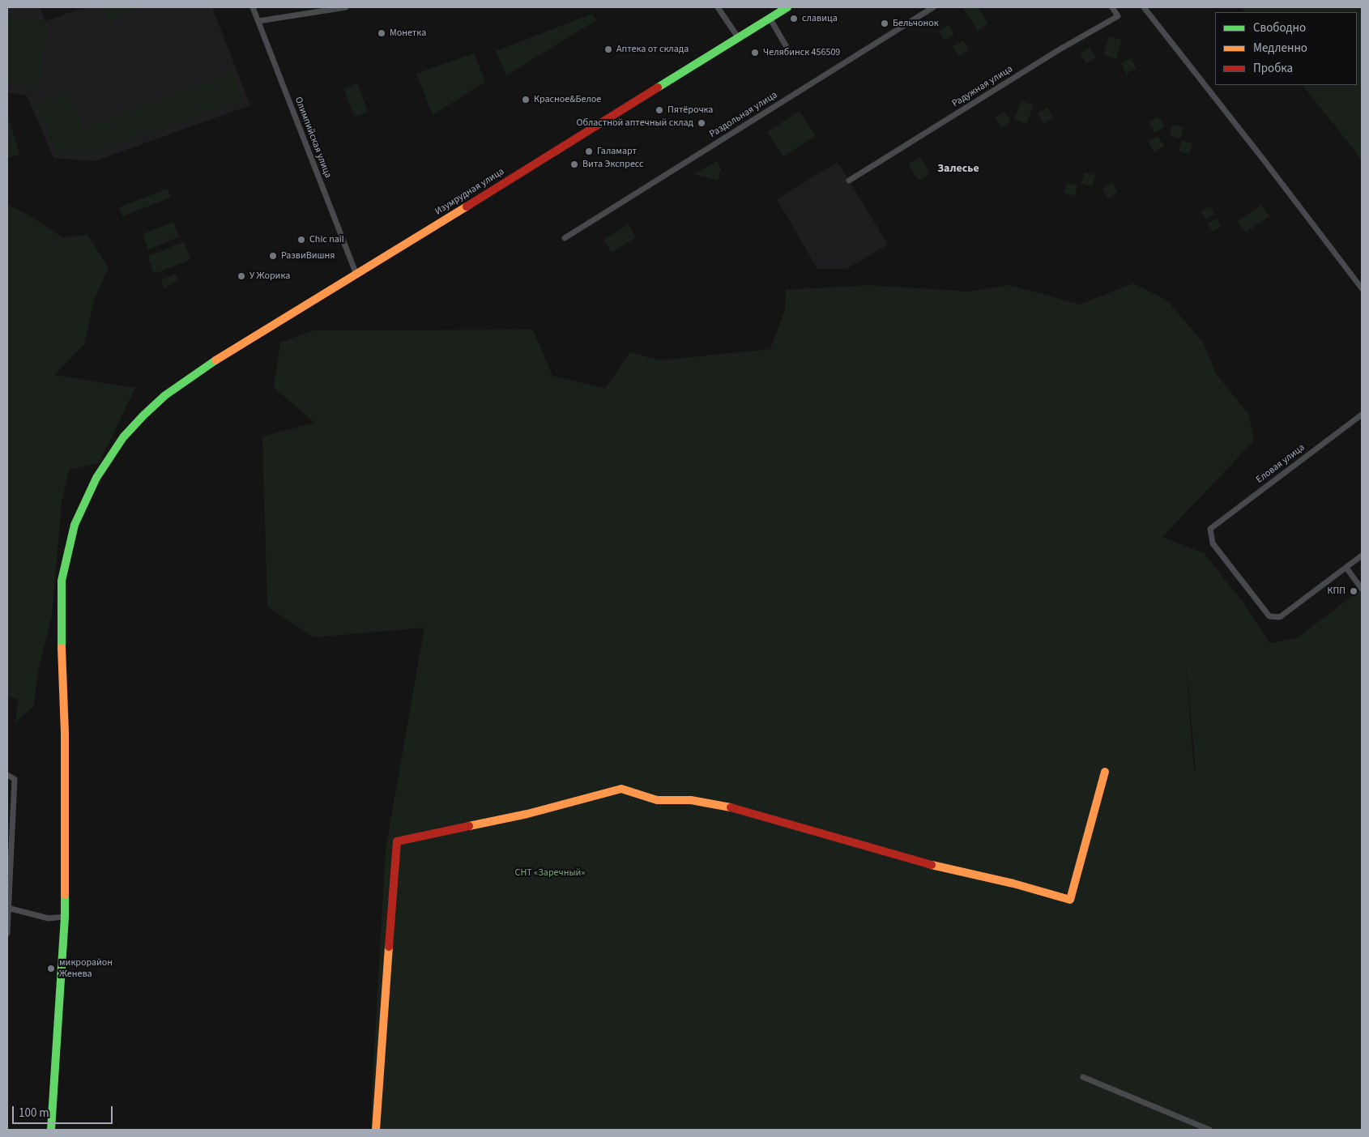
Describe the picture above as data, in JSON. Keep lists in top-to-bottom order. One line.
{"streets":{"street":["Радужная улица","Раздольная улица","Олимпийская улица","Изумрудная улица","Еловая улица"]},"crossings":[["Олимпийская улица","Изумрудная улица"]],"districts":["Залесье"],"parks":["СНТ «Заречный»"],"places":["славица","Бельчонок","Монетка","Аптека от склада","Челябинск 456509","Красное&Белое","Пятёрочка","Областной аптечный склад","Галамарт","Вита Экспресс","Chic nail","РазвиВишня","У Жорика","КПП","микрорайон Женева"],"legend":["Свободно","Медленно","Пробка"],"scale_bar":"100 m"}
